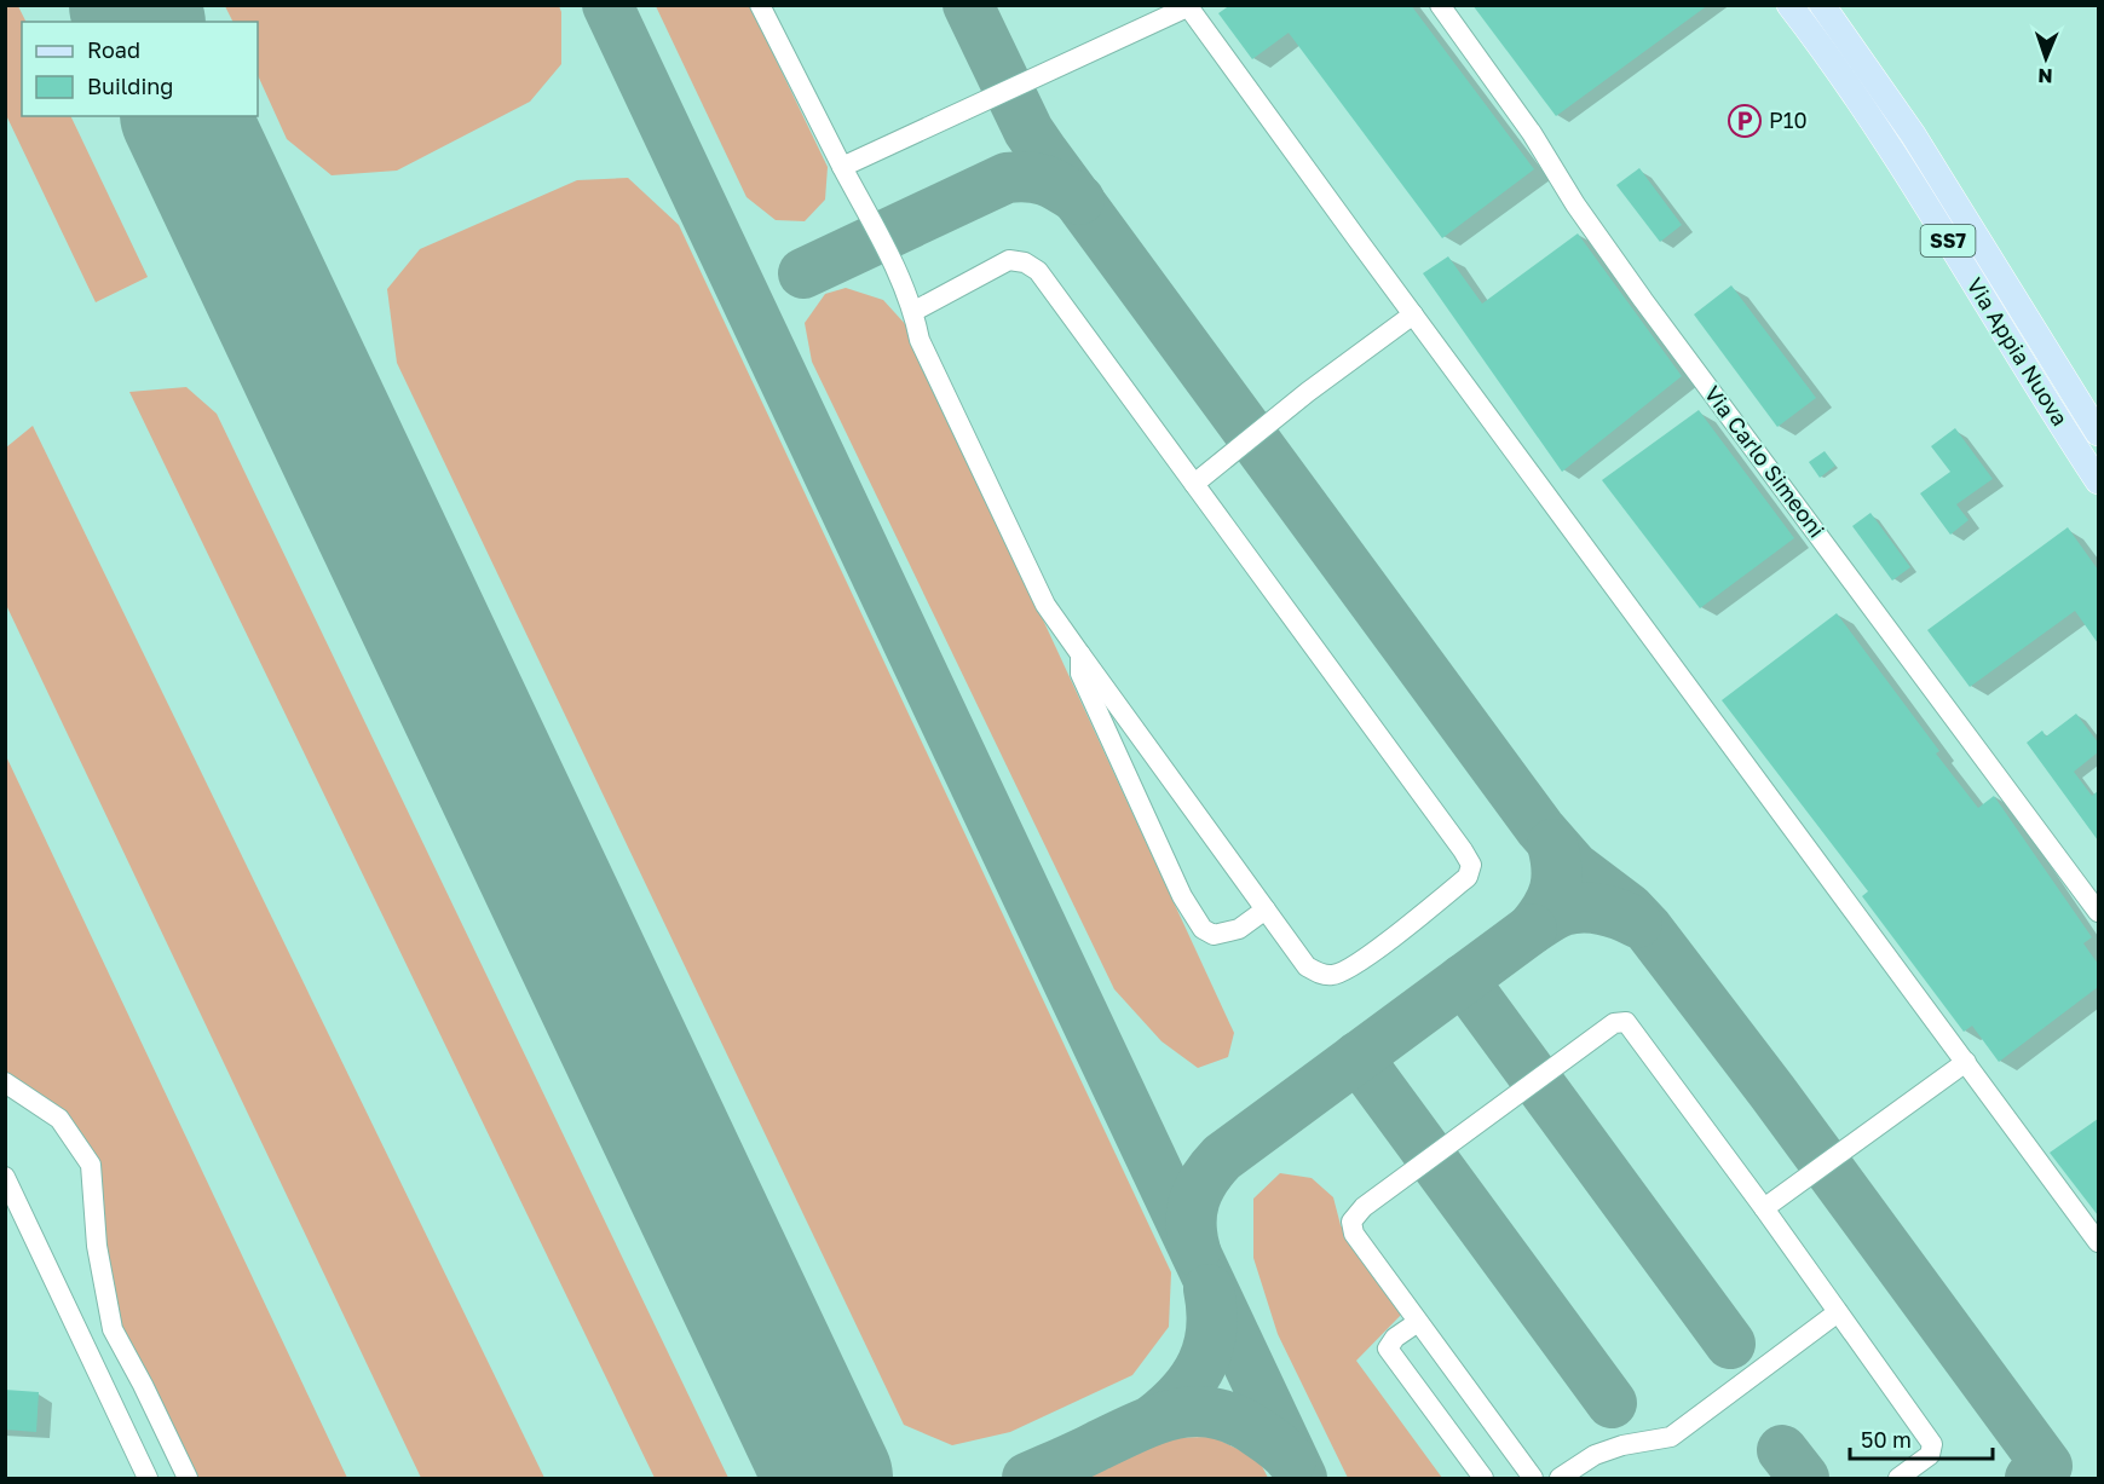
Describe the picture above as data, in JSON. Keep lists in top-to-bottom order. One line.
{"streets":{"main road":["SS7","Via Appia Nuova"],"lane":["Via Carlo Simeoni"]},"places":{"parking":["P10"]},"legend":["Road","Building"],"scale_bar":"50 m","north":"bottom"}
